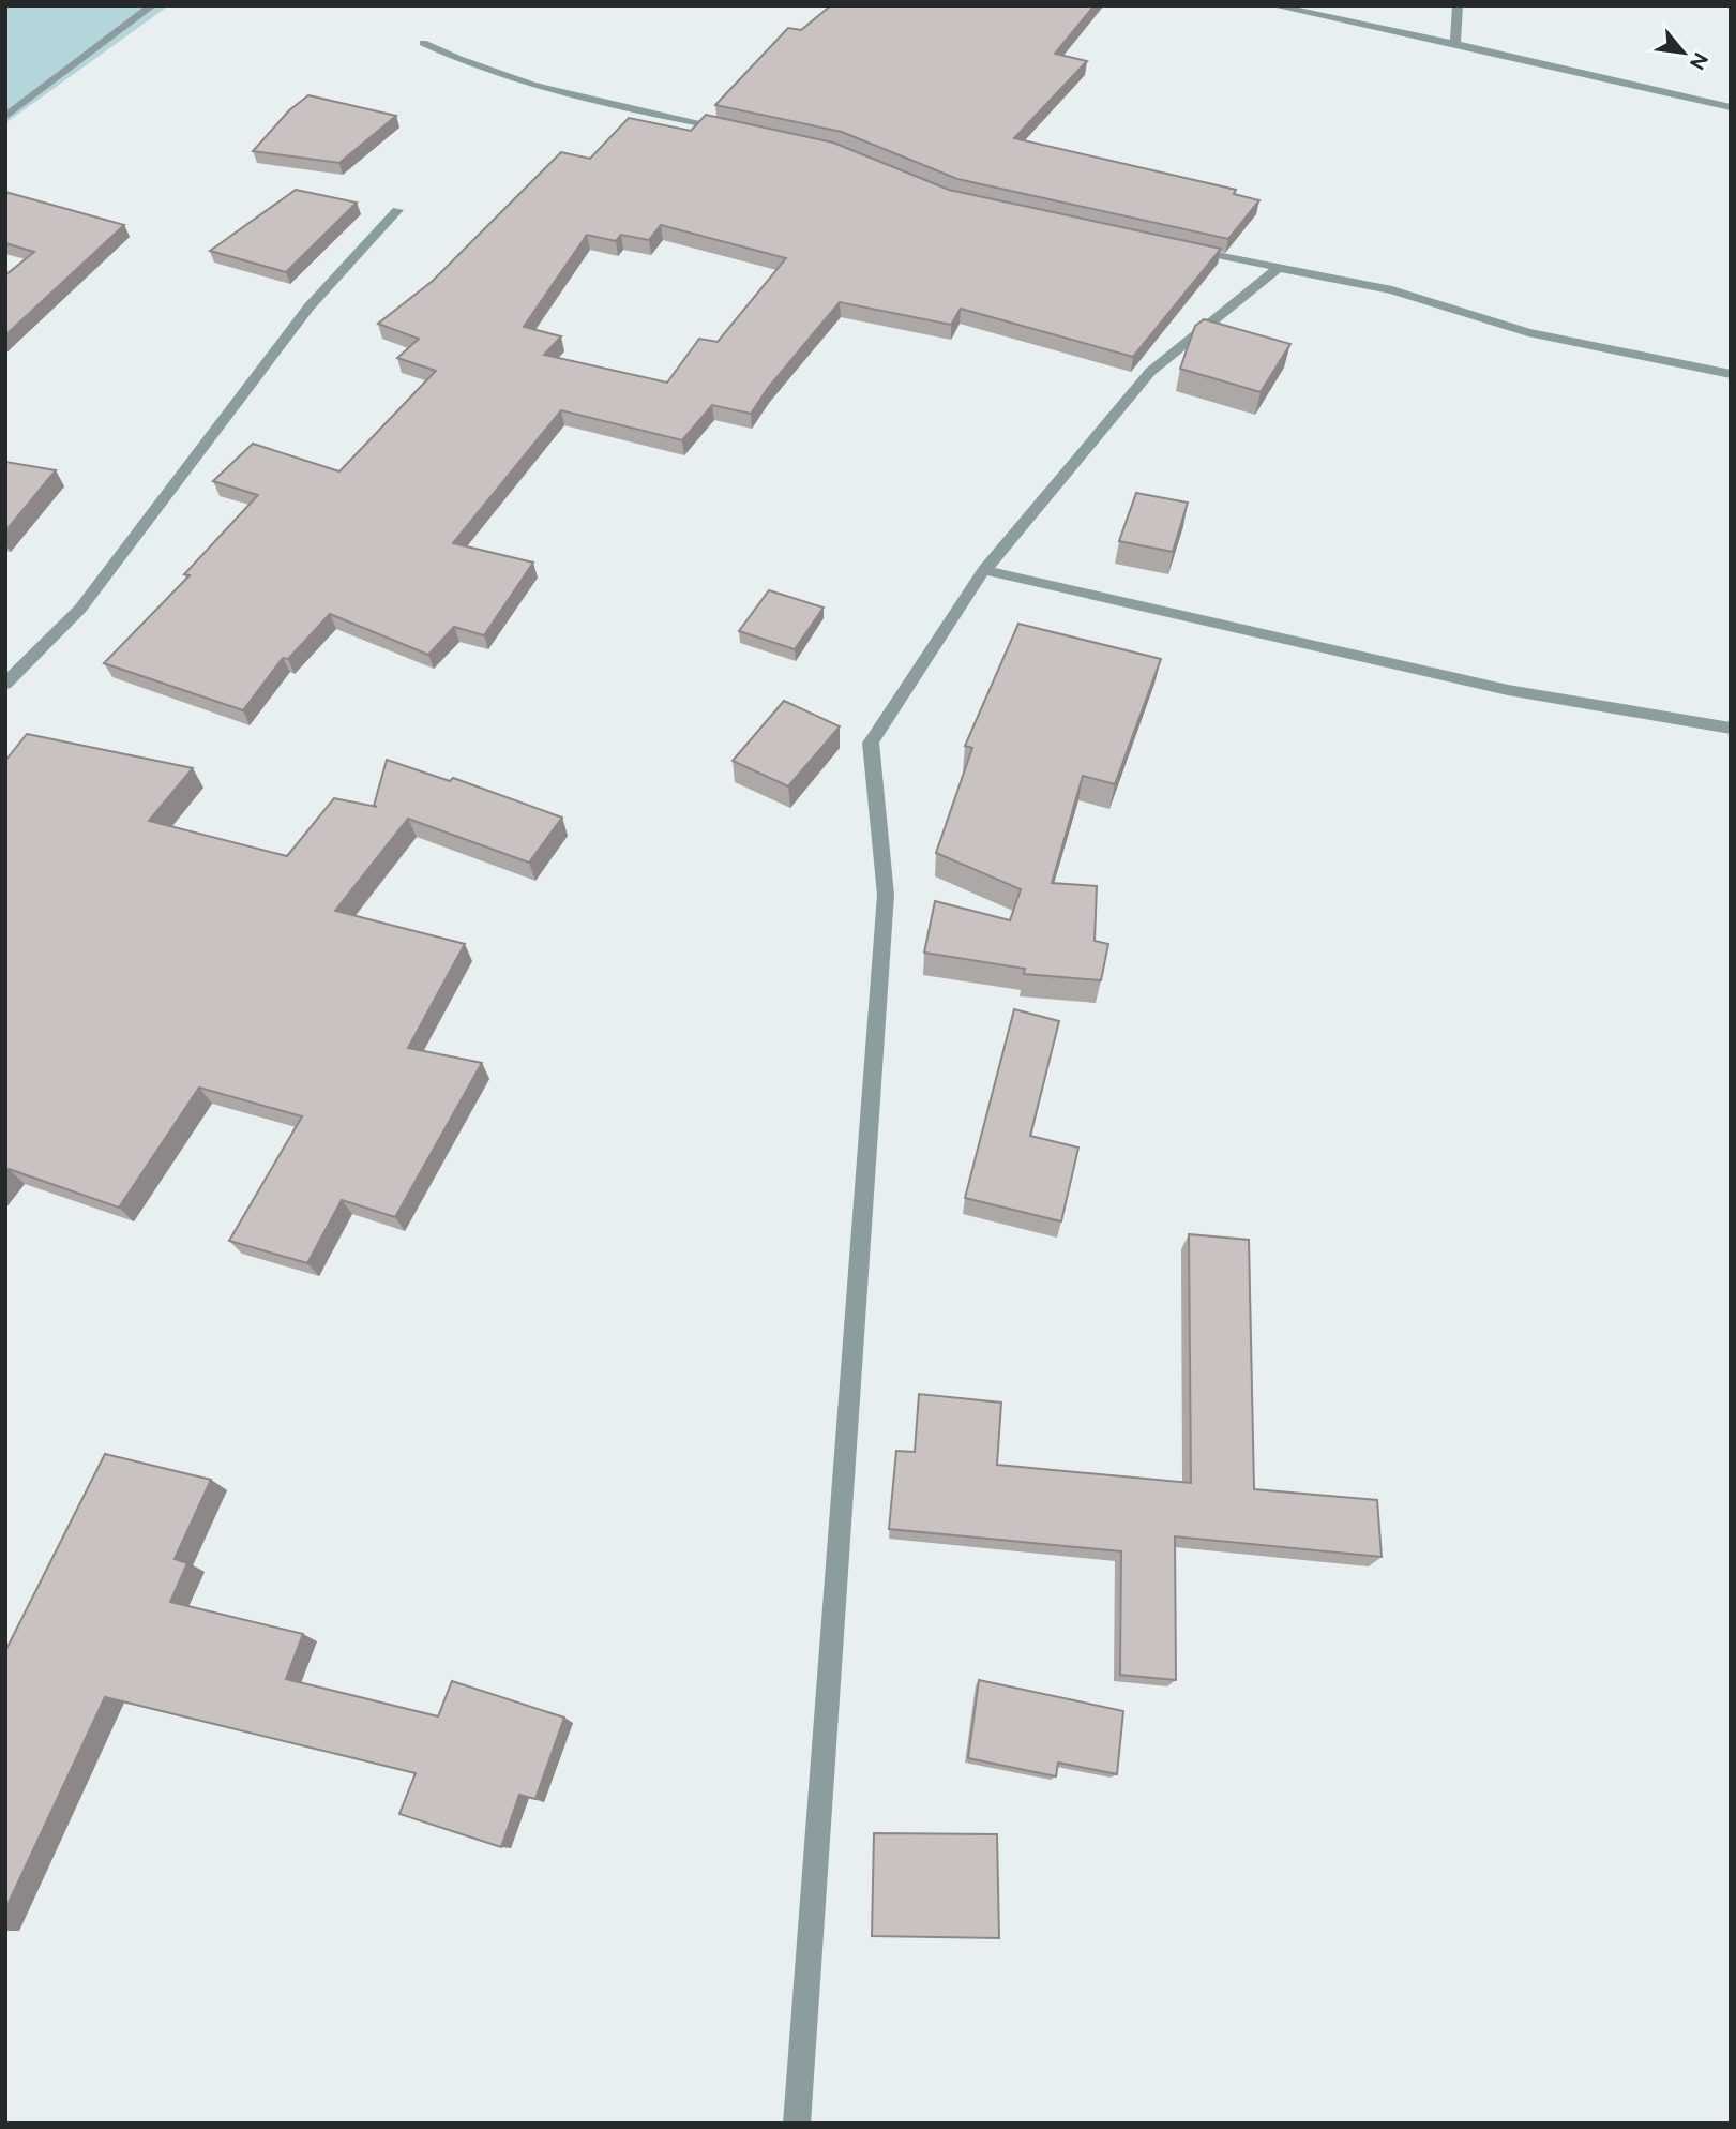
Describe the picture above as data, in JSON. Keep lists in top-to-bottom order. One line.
{"north":"bottom right"}
